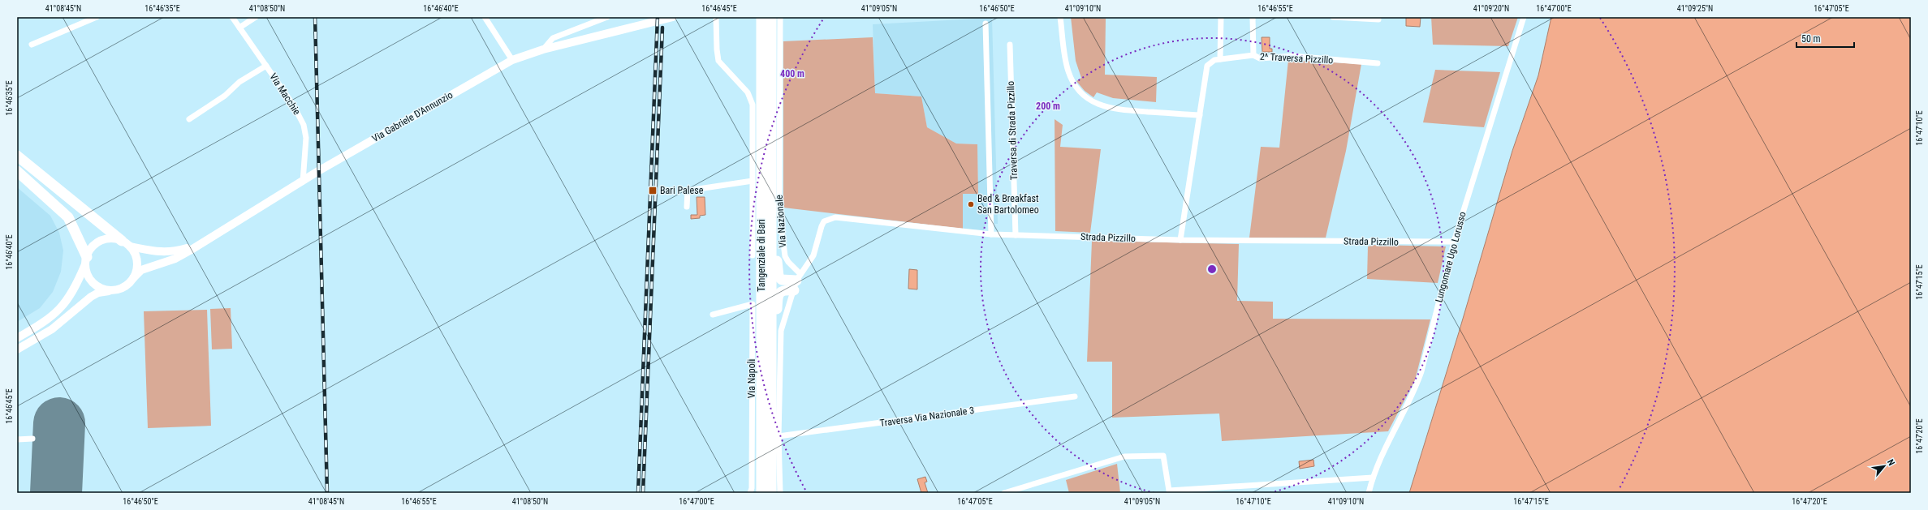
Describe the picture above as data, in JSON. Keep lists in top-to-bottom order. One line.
{"streets":{"highway":["Tangenziale di Bari"],"street":["2^ Traversa Pizzillo","Via Macchie","Via Gabriele D'Annunzio","Traversa di Strada Pizzillo","Via Nazionale","Strada Pizzillo","Lungomare Ugo Lorusso","Via Napoli","Traversa Via Nazionale 3"]},"crossings":[["Via Macchie","Via Gabriele D'Annunzio"],["Traversa di Strada Pizzillo","Strada Pizzillo"],["Via Nazionale","Strada Pizzillo"],["Strada Pizzillo","Lungomare Ugo Lorusso"]],"places":{"transit":["Bari Palese"],"other":["Bed & Breakfast San Bartolomeo"]},"scale_bar":"50 m","north":"top right","coordinates":["41°08'45\"N","16°46'35\"E","41°08'50\"N","16°46'40\"E","16°46'45\"E","41°09'05\"N","16°46'50\"E","41°09'10\"N","16°46'55\"E","41°09'20\"N","16°47'00\"E","41°09'25\"N","16°47'05\"E","16°47'10\"E","16°47'15\"E","16°47'20\"E"],"rings":["400 m","200 m"]}
